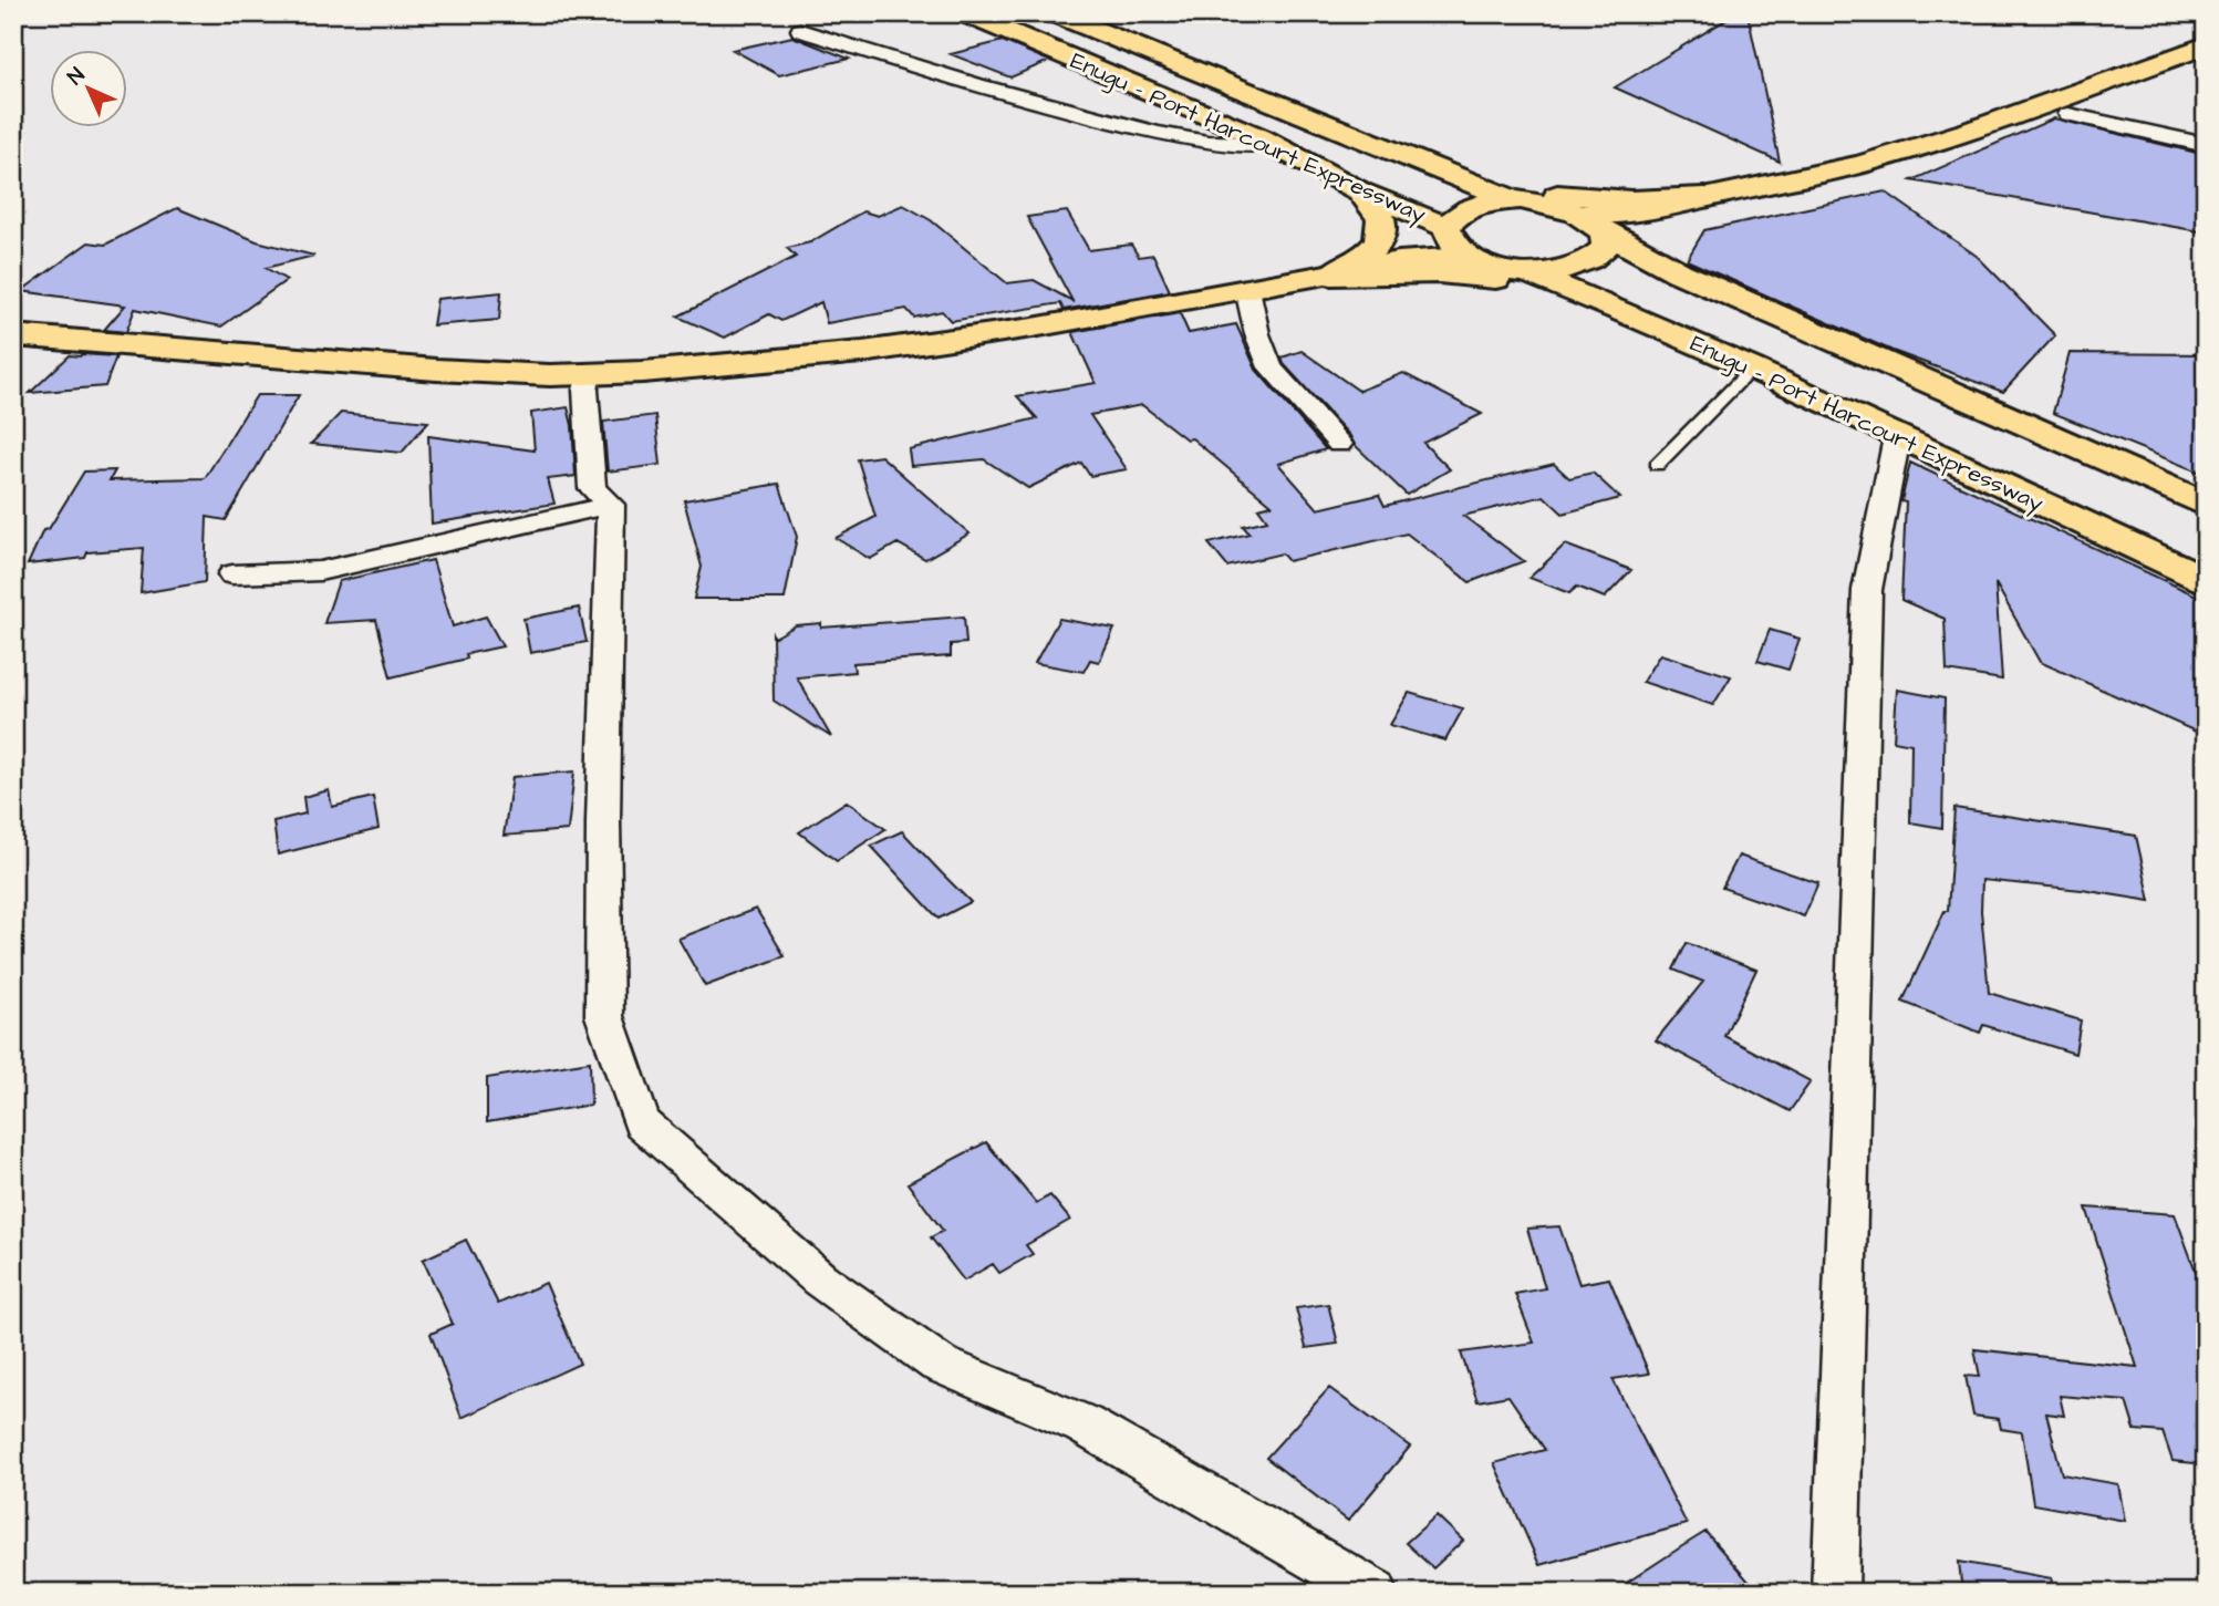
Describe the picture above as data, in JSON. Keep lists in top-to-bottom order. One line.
{"streets":{"main road":["Enugu - Port Harcourt Expressway"]},"north":"top left"}
